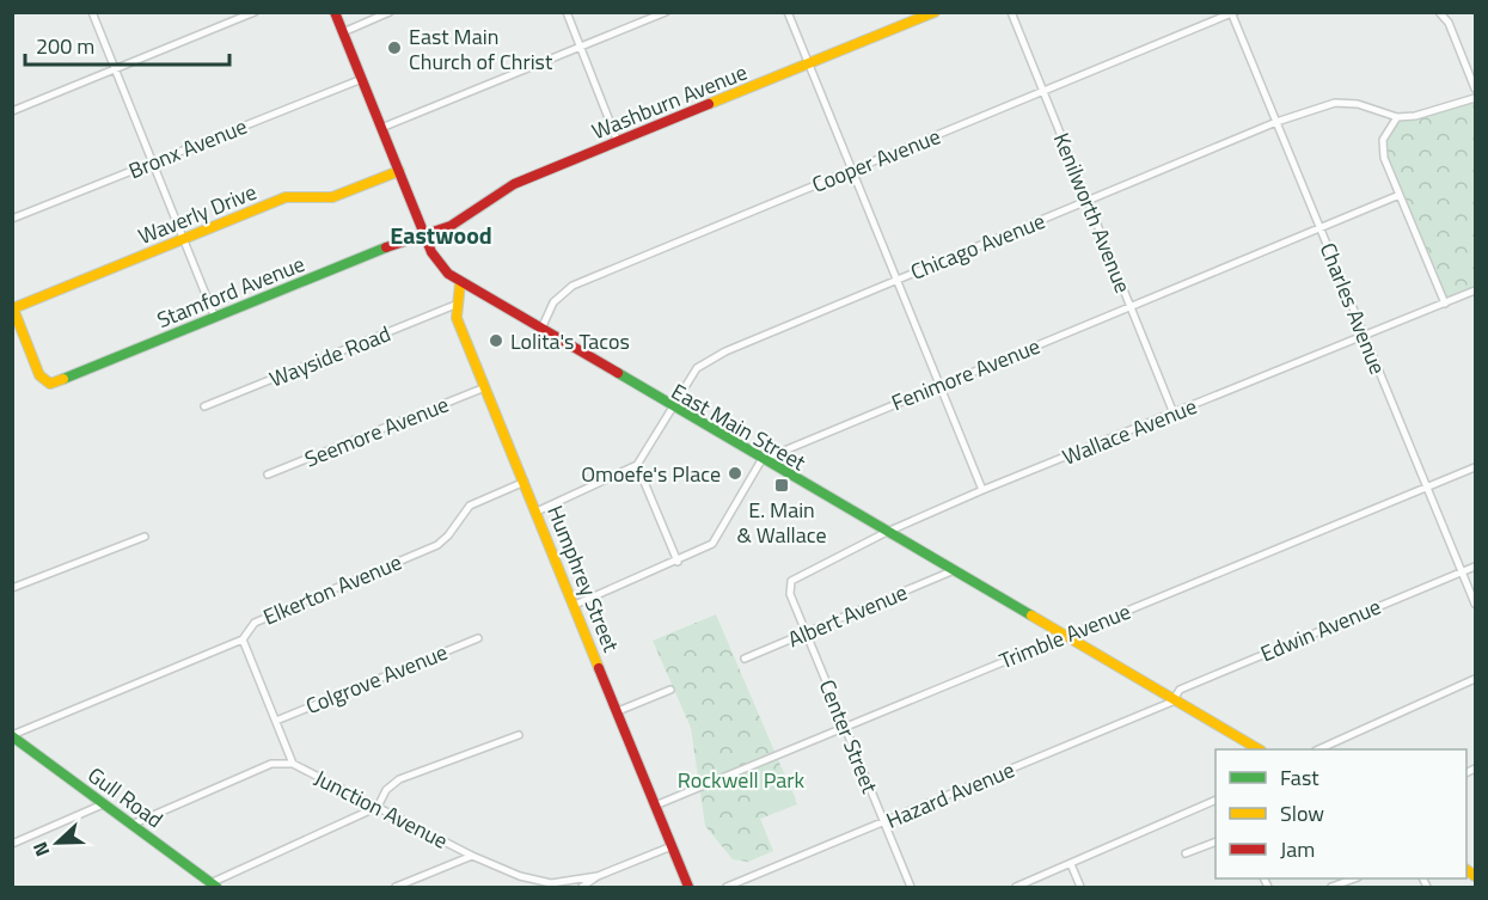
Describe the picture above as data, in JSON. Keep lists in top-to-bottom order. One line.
{"streets":{"street":["Washburn Avenue","Bronx Avenue","Cooper Avenue","Kenilworth Avenue","Waverly Drive","Chicago Avenue","Stamford Avenue","Charles Avenue","Wayside Road","Fenimore Avenue","East Main Street","Seemore Avenue","Wallace Avenue","Humphrey Street","Elkerton Avenue","Albert Avenue","Edwin Avenue","Trimble Avenue","Colgrove Avenue","Center Street","Hazard Avenue","Gull Road","Junction Avenue"]},"crossings":[["Washburn Avenue","Stamford Avenue"],["Washburn Avenue","East Main Street"],["Bronx Avenue","East Main Street"],["Cooper Avenue","Kenilworth Avenue"],["Cooper Avenue","Charles Avenue"],["Cooper Avenue","East Main Street"],["Kenilworth Avenue","Chicago Avenue"],["Kenilworth Avenue","Fenimore Avenue"],["Kenilworth Avenue","Wallace Avenue"],["Waverly Drive","Stamford Avenue"],["Waverly Drive","East Main Street"],["Chicago Avenue","Charles Avenue"],["Chicago Avenue","East Main Street"],["Stamford Avenue","East Main Street"],["Charles Avenue","Fenimore Avenue"],["Charles Avenue","Wallace Avenue"],["Charles Avenue","Edwin Avenue"],["Charles Avenue","Trimble Avenue"],["Wayside Road","Humphrey Street"],["Fenimore Avenue","East Main Street"],["East Main Street","Wallace Avenue"],["East Main Street","Humphrey Street"],["East Main Street","Albert Avenue"],["East Main Street","Edwin Avenue"],["East Main Street","Trimble Avenue"],["East Main Street","Hazard Avenue"],["Seemore Avenue","Humphrey Street"],["Wallace Avenue","Center Street"],["Humphrey Street","Elkerton Avenue"],["Humphrey Street","Trimble Avenue"],["Elkerton Avenue","Gull Road"],["Elkerton Avenue","Junction Avenue"],["Albert Avenue","Center Street"],["Edwin Avenue","Hazard Avenue"],["Trimble Avenue","Center Street"],["Colgrove Avenue","Junction Avenue"],["Center Street","Hazard Avenue"]],"districts":["Eastwood"],"parks":["Rockwell Park"],"places":{"other":["East Main Church of Christ","Lolita's Tacos","Omoefe's Place"],"transit":["E. Main & Wallace"]},"legend":["Fast","Slow","Jam"],"scale_bar":"200 m","north":"left"}
